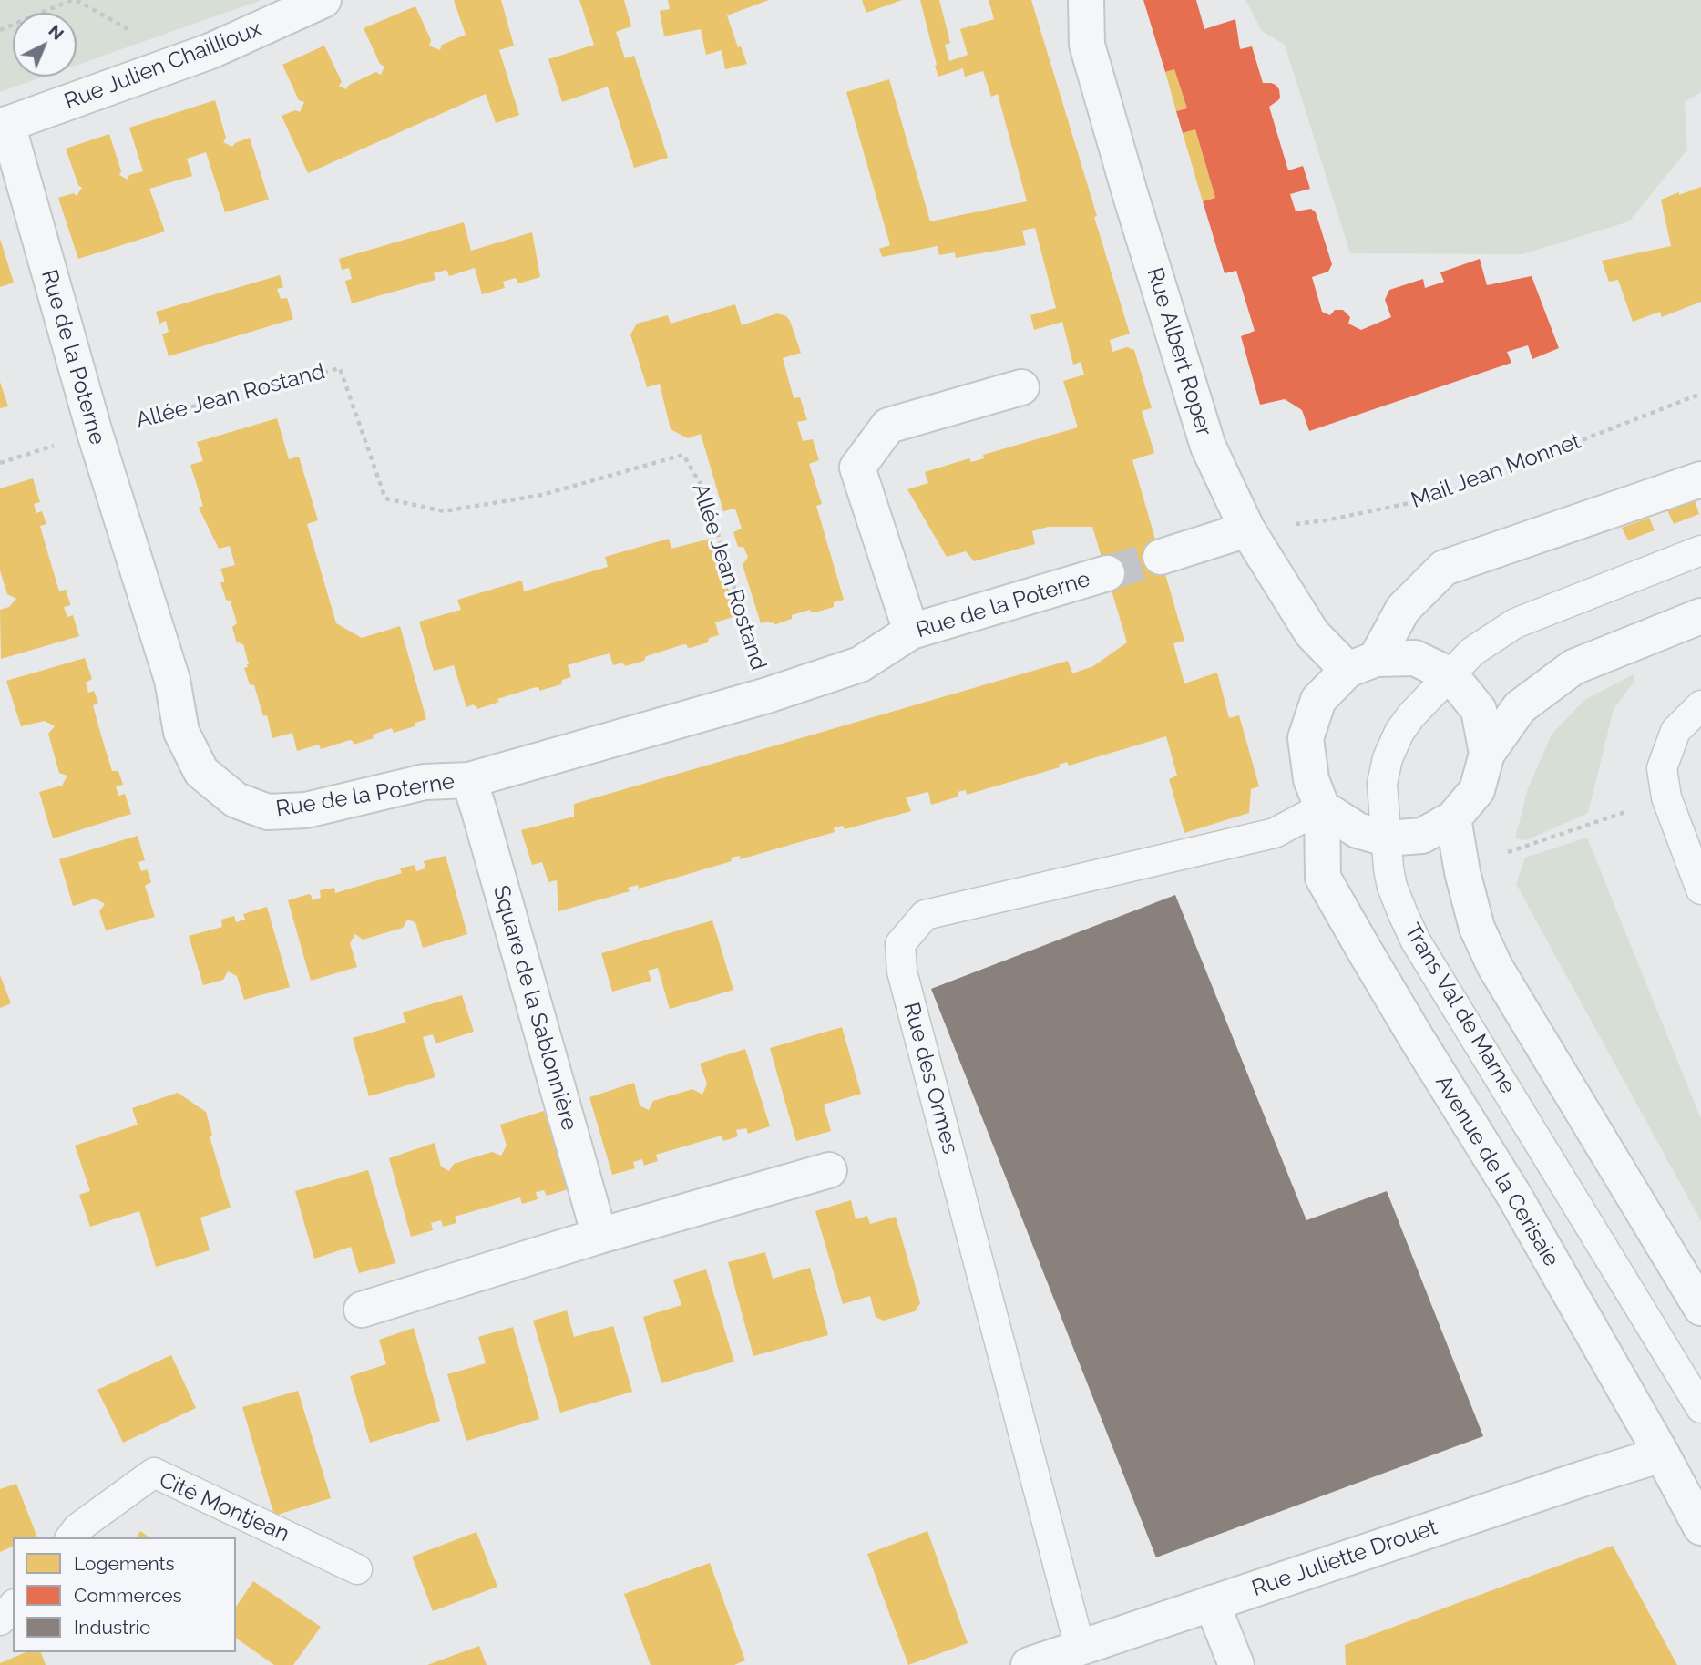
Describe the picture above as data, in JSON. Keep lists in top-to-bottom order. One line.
{"streets":{"street":["Rue Julien Chaillioux","Rue Albert Roper","Rue de la Poterne","Square de la Sablonnière","Avenue de la Cerisaie","Rue Juliette Drouet"],"lane":["Trans Val de Marne","Rue des Ormes","Cité Montjean"],"path":["Allée Jean Rostand","Mail Jean Monnet"]},"crossings":[["Rue Julien Chaillioux","Rue de la Poterne"],["Rue Albert Roper","Mail Jean Monnet"],["Rue Albert Roper","Avenue de la Cerisaie"],["Rue de la Poterne","Allée Jean Rostand"],["Rue de la Poterne","Square de la Sablonnière"],["Rue des Ormes","Avenue de la Cerisaie"],["Rue des Ormes","Rue Juliette Drouet"],["Avenue de la Cerisaie","Rue Juliette Drouet"]],"legend":["Logements","Commerces","Industrie"],"north":"top right"}
